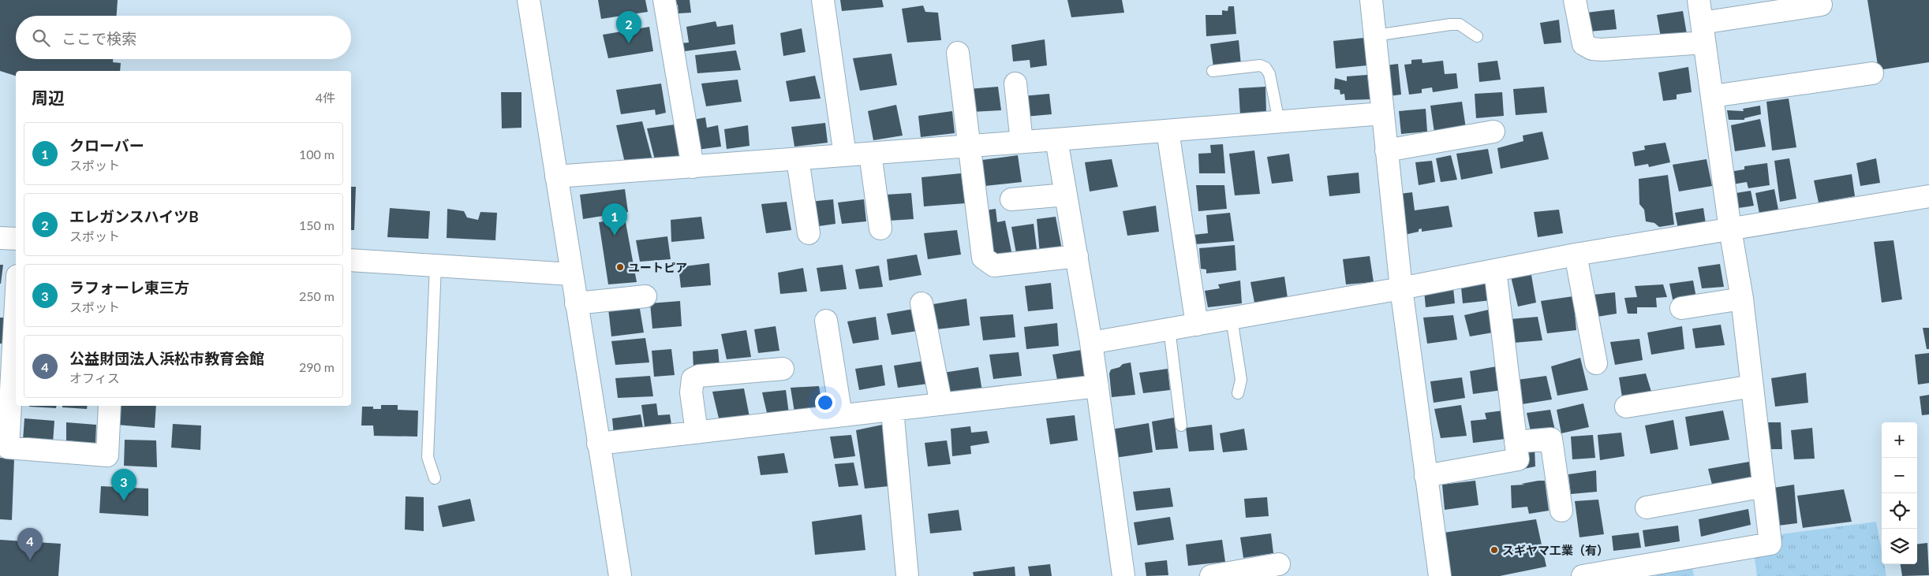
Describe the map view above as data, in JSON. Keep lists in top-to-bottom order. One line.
{"places":["ユートピア","スギヤマ工業（有）"],"page":{"pins":["2","1","3","4"],"search":"ここで検索","heading":["周辺","4件"],"list":[{"mark":"1","name":"クローバー","note":"スポット","value":"100 m"},{"mark":"2","name":"エレガンスハイツB","note":"スポット","value":"150 m"},{"mark":"3","name":"ラフォーレ東三方","note":"スポット","value":"250 m"},{"mark":"4","name":"公益財団法人浜松市教育会館","note":"オフィス","value":"290 m"}],"map_buttons":["+","−"]}}
